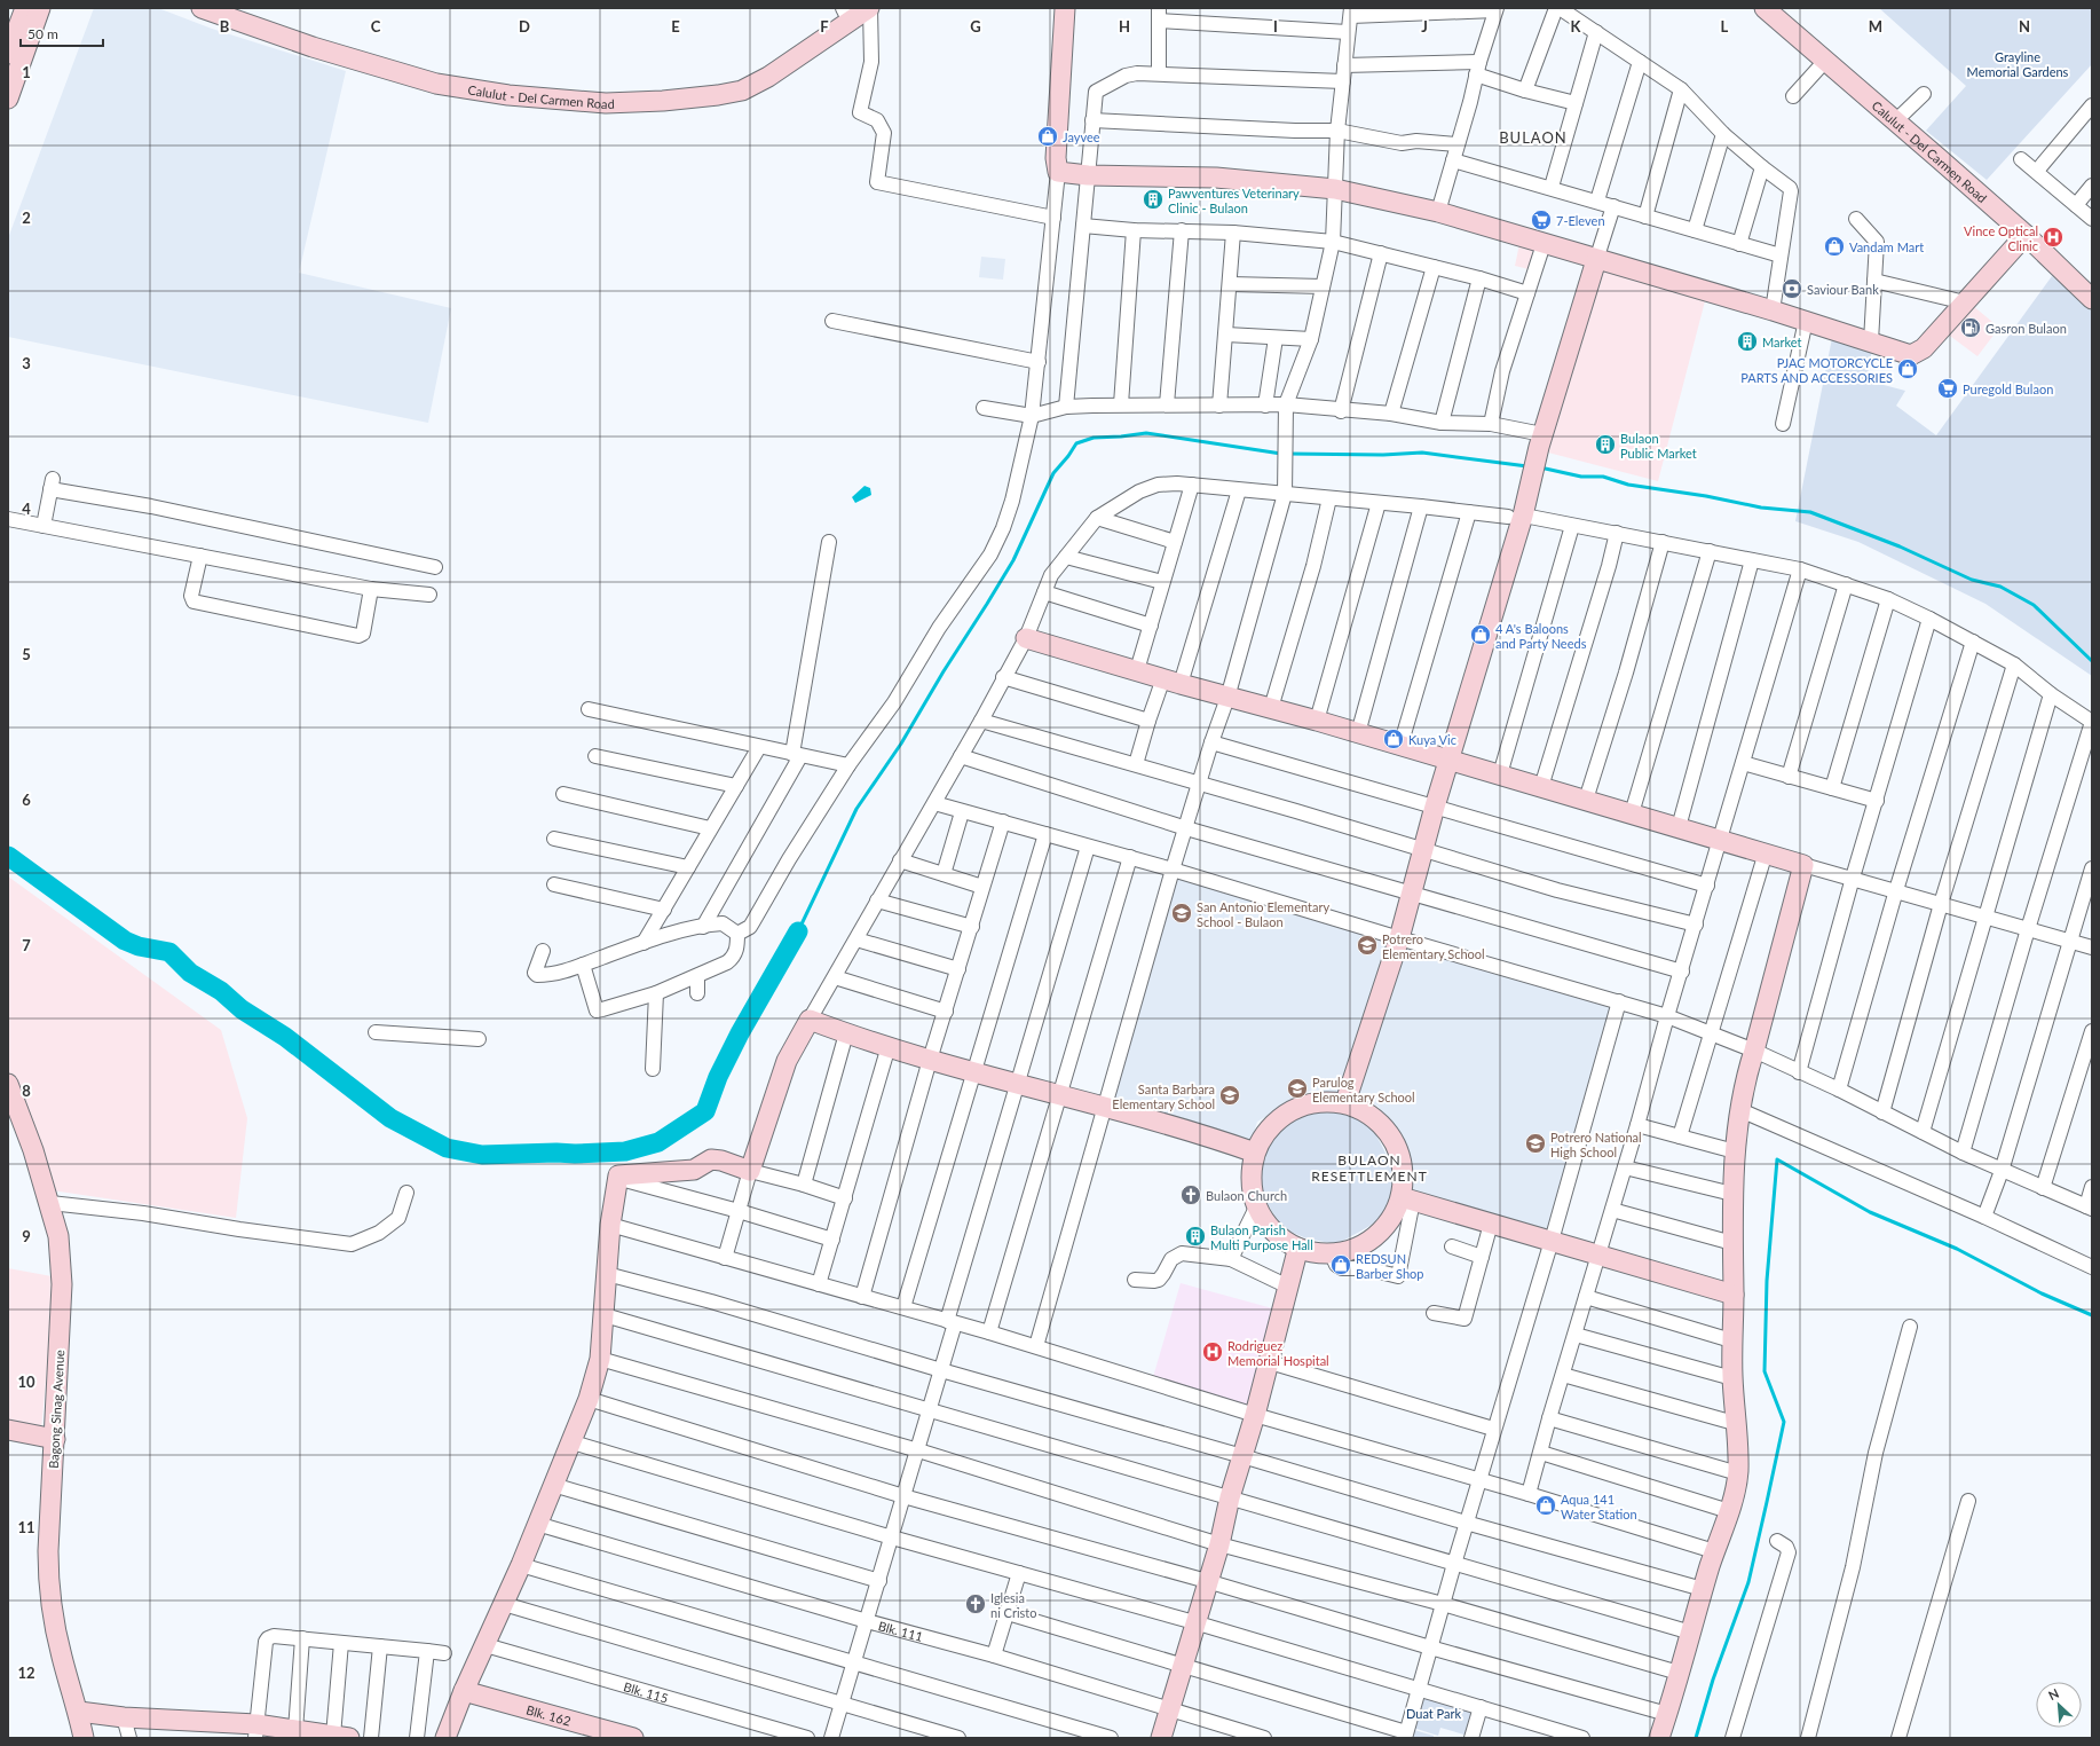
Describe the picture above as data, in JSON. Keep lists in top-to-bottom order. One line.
{"streets":{"street":["Calulut - Del Carmen Road","Bagong Sinag Avenue","Blk. 111","Blk. 115","Blk. 162"]},"districts":["BULAON","BULAON RESETTLEMENT"],"parks":["Grayline Memorial Gardens","Duat Park"],"places":{"shop":["Jayvee","Vandam Mart","PJAC MOTORCYCLE PARTS AND ACCESSORIES","4 A's Baloons and Party Needs","Kuya Vic","REDSUN Barber Shop","Aqua 141 Water Station"],"building":["Pawventures Veterinary Clinic - Bulaon","Market","Bulaon Public Market","Bulaon Parish Multi Purpose Hall"],"supermarket":["7-Eleven","Puregold Bulaon"],"hospital":["Vince Optical Clinic","Rodriguez Memorial Hospital"],"bank":["Saviour Bank"],"fuel station":["Gasron Bulaon"],"school or university":["San Antonio Elementary School - Bulaon","Potrero Elementary School","Parulog Elementary School","Santa Barbara Elementary School","Potrero National High School"],"church":["Bulaon Church","Iglesia ni Cristo"]},"scale_bar":"50 m","north":"top left","grid":{"columns":["B","C","D","E","F","G","H","I","J","K","L","M","N"],"rows":["1","2","3","4","5","6","7","8","9","10","11","12"]}}
